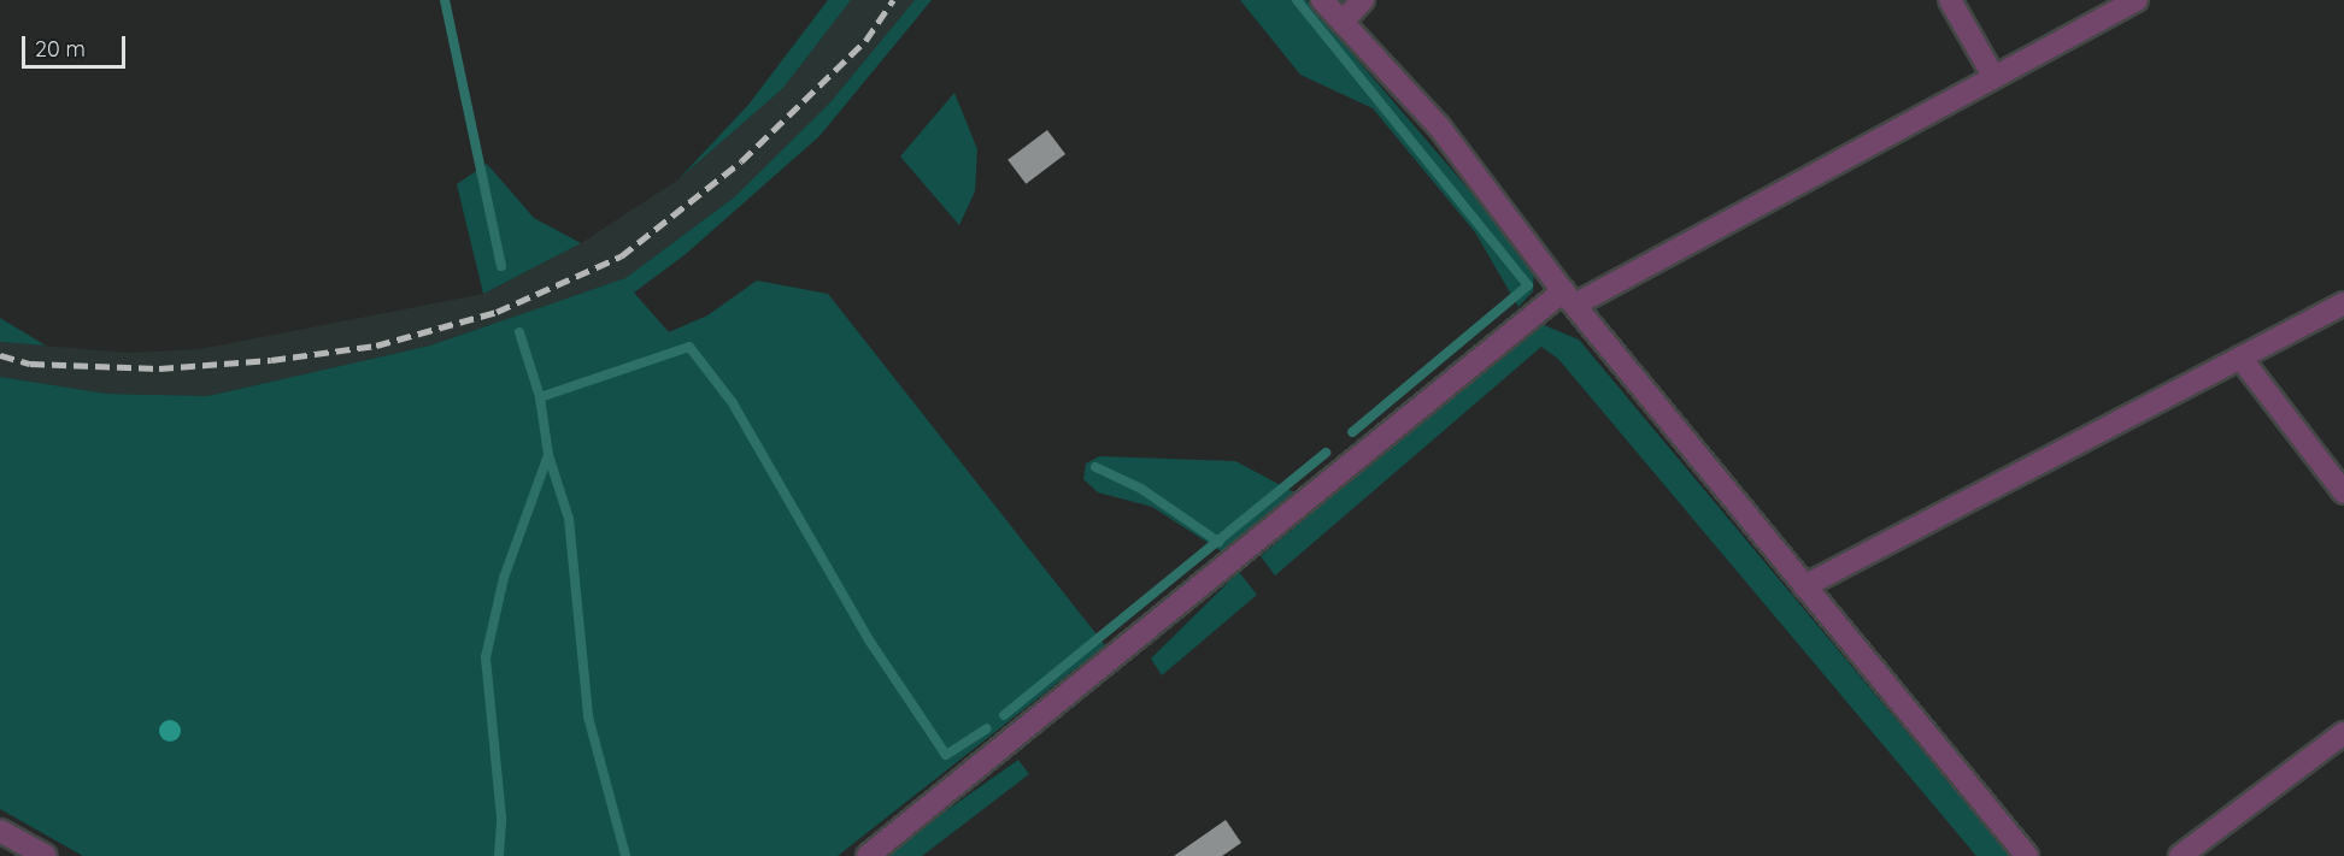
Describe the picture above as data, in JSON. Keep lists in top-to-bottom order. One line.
{"scale_bar":"20 m"}
